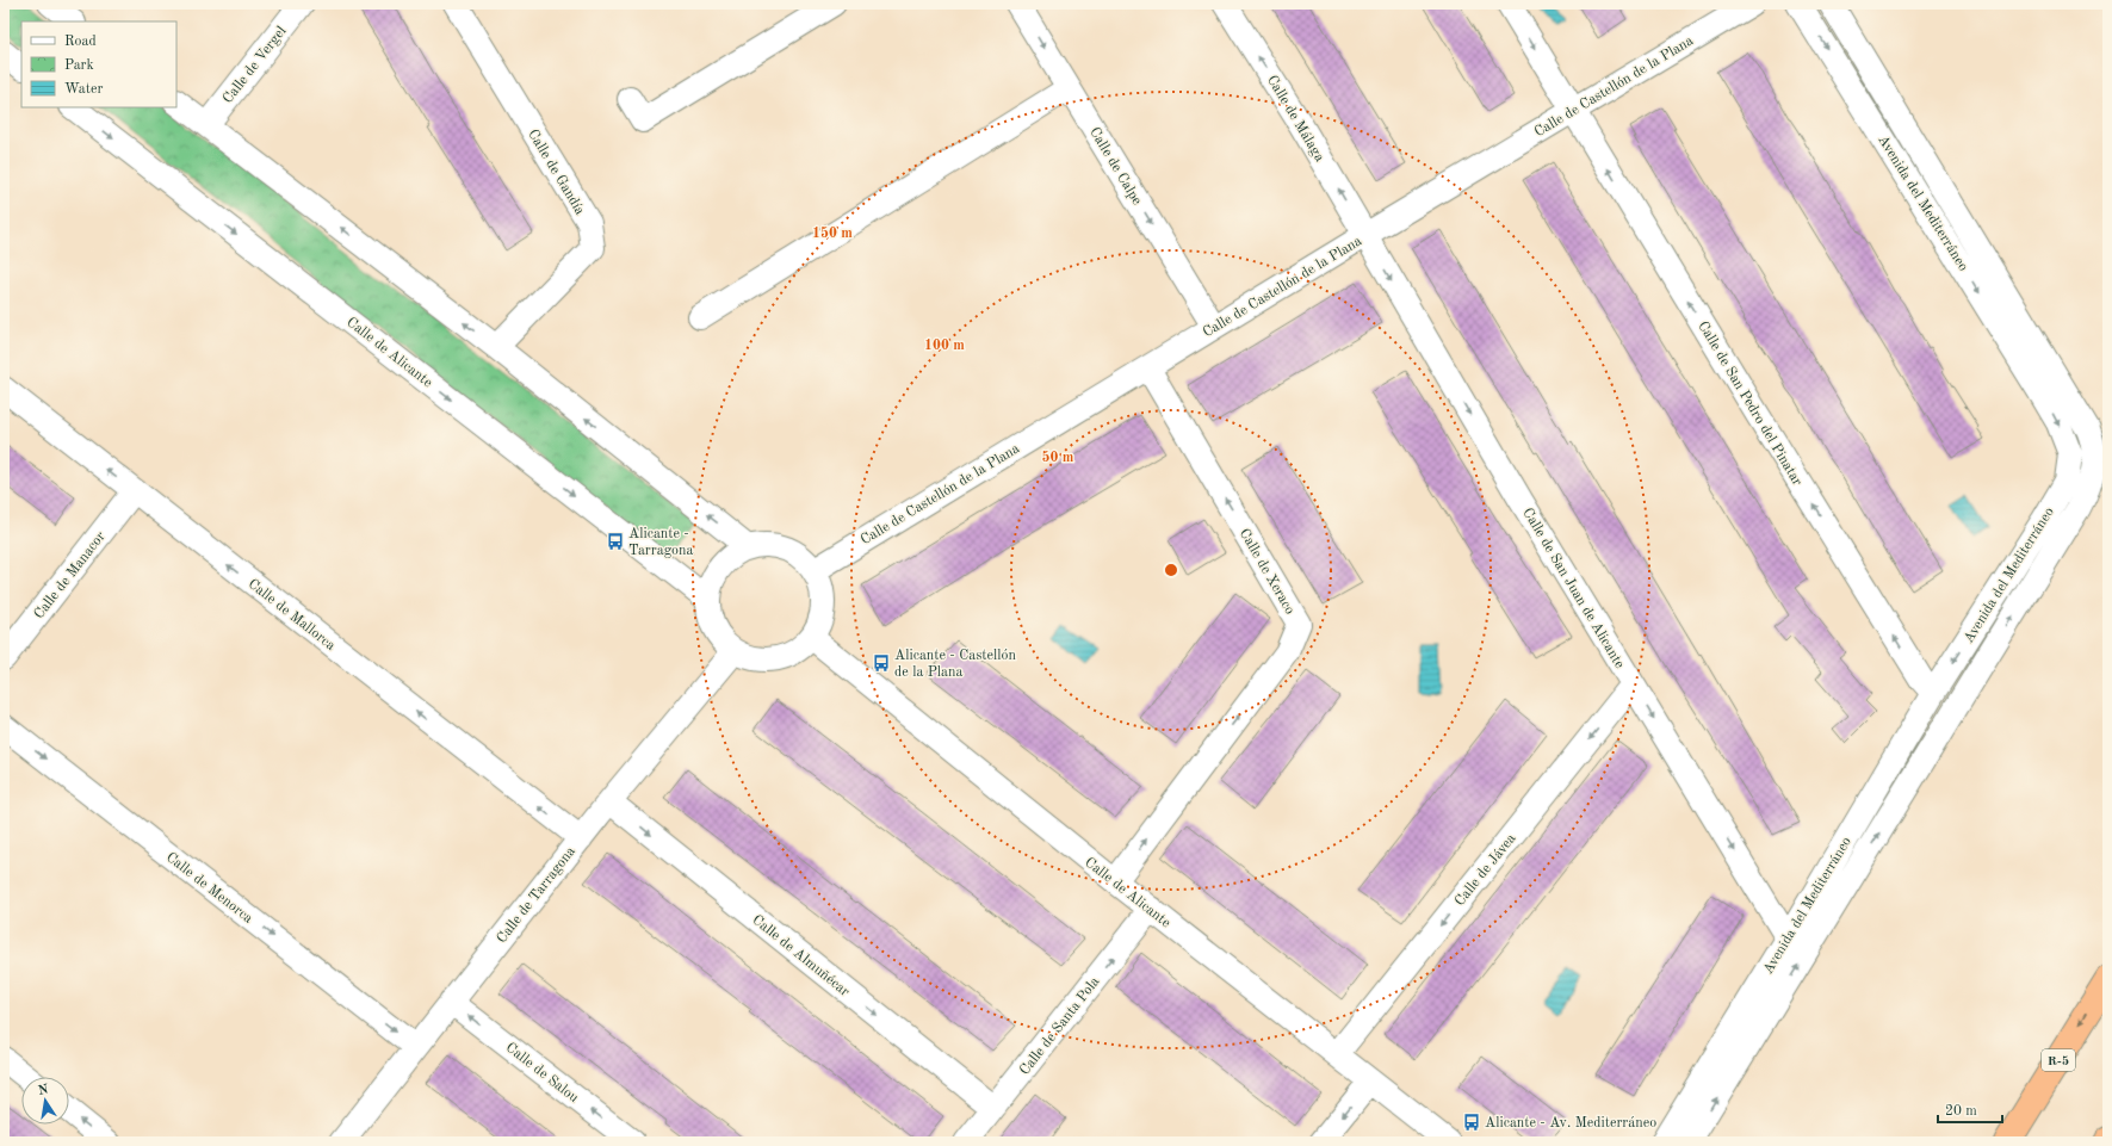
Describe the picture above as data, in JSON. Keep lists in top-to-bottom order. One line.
{"streets":{"highway":["R-5"],"street":["Calle de Vergel","Calle de Castellón de la Plana","Calle de Málaga","Calle de Calpe","Calle de Gandía","Avenida del Mediterráneo","Calle de Alicante","Calle de San Pedro del Pinatar","Calle de Xeraco","Calle de Manacor","Calle de San Juan de Alicante","Calle de Mallorca","Calle de Jávea","Calle de Menorca","Calle de Tarragona","Calle de Almuñécar","Calle de Santa Pola","Calle de Salou"]},"crossings":[["Calle de Castellón de la Plana","Calle de Málaga"],["Calle de Castellón de la Plana","Calle de Calpe"],["Calle de Castellón de la Plana","Calle de Alicante"],["Calle de Castellón de la Plana","Calle de San Pedro del Pinatar"],["Calle de Castellón de la Plana","Calle de Xeraco"],["Calle de Castellón de la Plana","Calle de San Juan de Alicante"],["Calle de Castellón de la Plana","Calle de Tarragona"],["Calle de Málaga","Calle de San Juan de Alicante"],["Avenida del Mediterráneo","Calle de San Pedro del Pinatar"],["Avenida del Mediterráneo","Calle de San Juan de Alicante"],["Calle de Alicante","Calle de Xeraco"],["Calle de Alicante","Calle de Jávea"],["Calle de Alicante","Calle de Tarragona"],["Calle de Alicante","Calle de Santa Pola"],["Calle de Manacor","Calle de Mallorca"],["Calle de San Juan de Alicante","Calle de Jávea"],["Calle de Mallorca","Calle de Tarragona"],["Calle de Menorca","Calle de Tarragona"],["Calle de Tarragona","Calle de Almuñécar"],["Calle de Tarragona","Calle de Salou"],["Calle de Almuñécar","Calle de Santa Pola"]],"one_way":["Calle de Málaga","Calle de Calpe","Calle de Xeraco","Calle de San Juan de Alicante","Calle de Mallorca","Calle de Jávea","Calle de Menorca","Calle de Almuñécar","Calle de Santa Pola","Calle de Salou"],"places":{"bus stop":["Alicante - Tarragona","Alicante - Castellón de la Plana","Alicante - Av. Mediterráneo"]},"legend":["Road","Park","Water"],"scale_bar":"20 m","north":"top","rings":["150 m","100 m","50 m"]}
